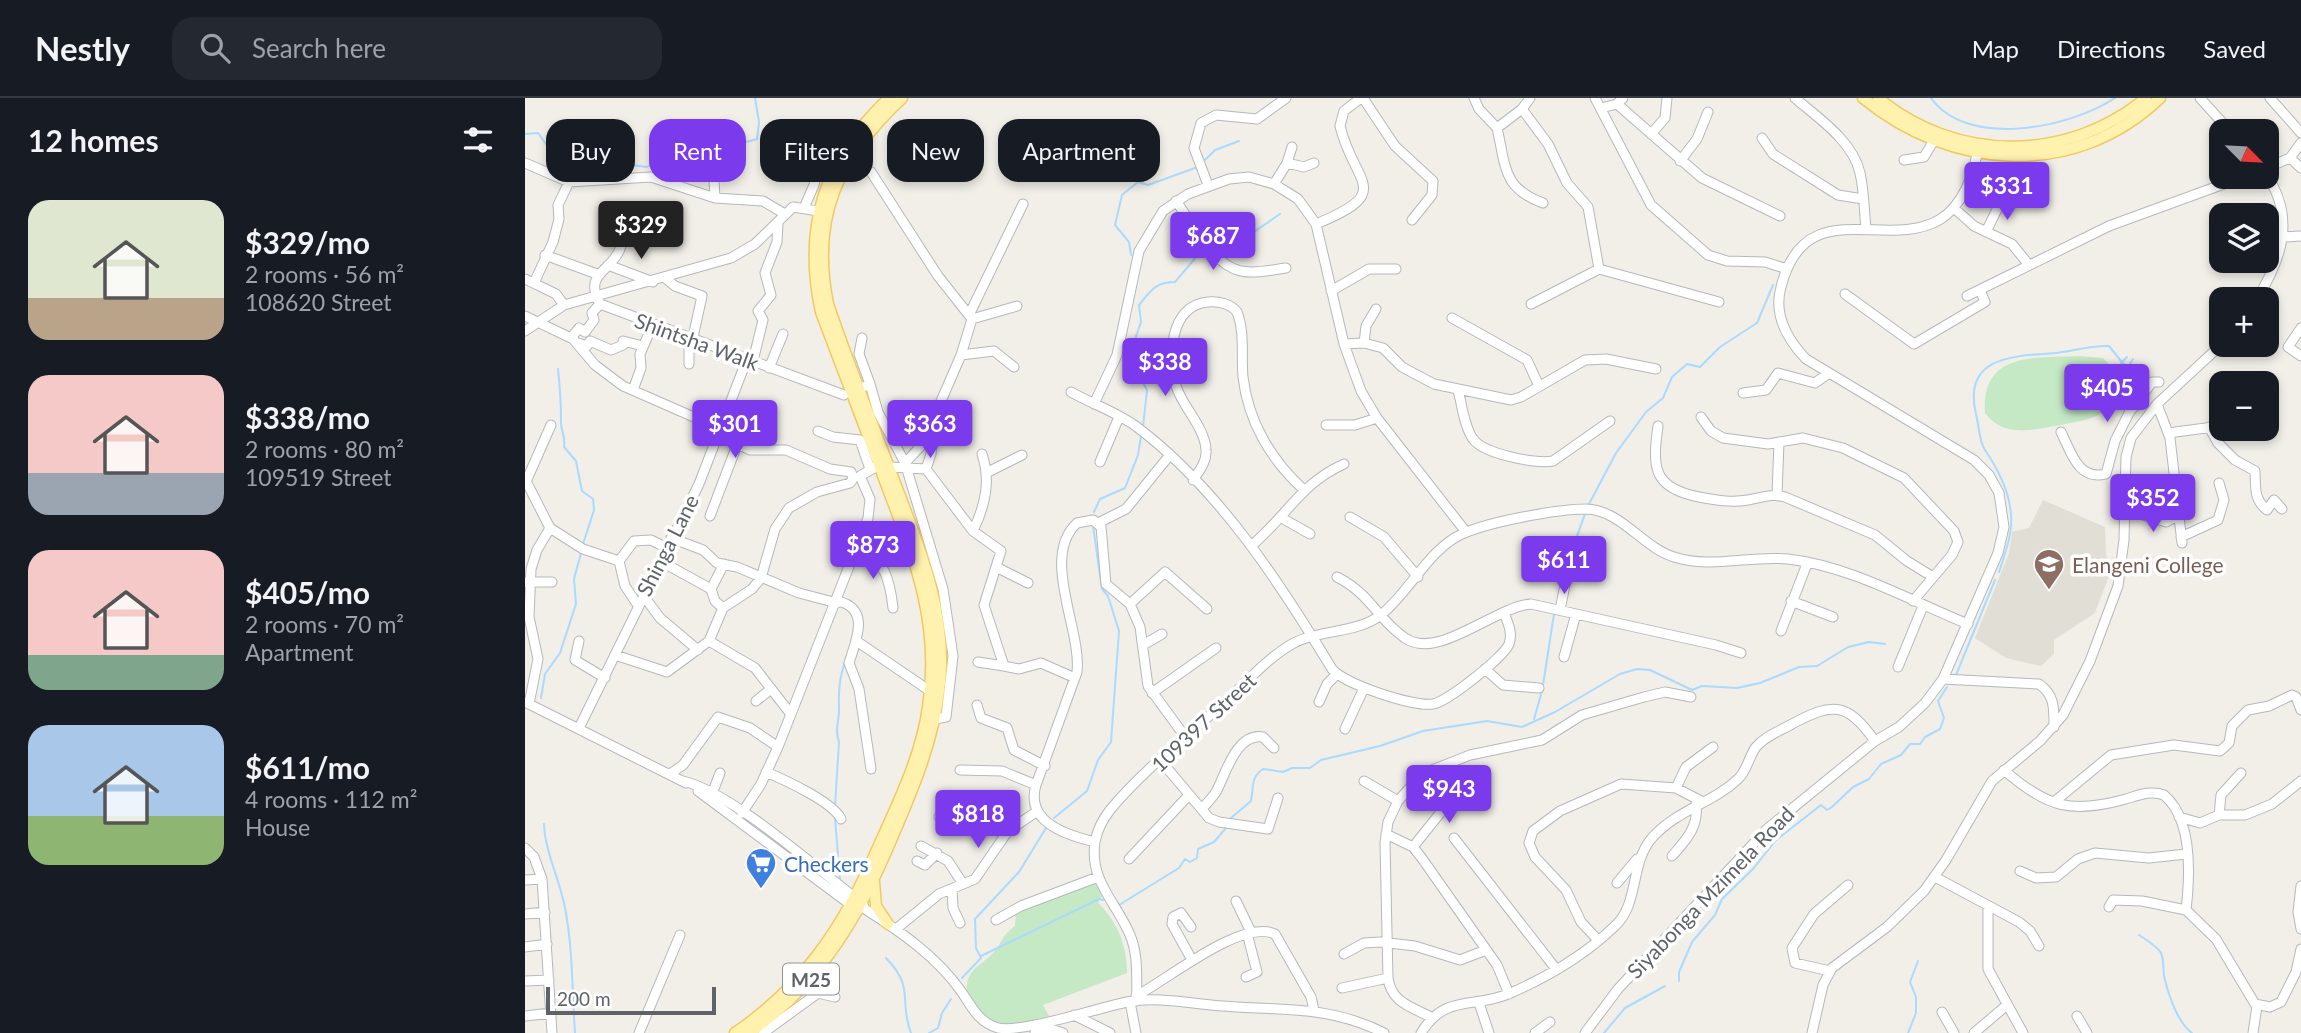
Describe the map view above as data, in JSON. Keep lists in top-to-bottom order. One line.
{"streets":{"main road":["M25"],"street":["Shintsha Walk","Shinga Lane","109397 Street","Siyabonga Mzimela Road"]},"crossings":[["Shintsha Walk","Shinga Lane"],["Shintsha Walk","M25"]],"places":{"school or university":["Elangeni College"],"supermarket":["Checkers"]},"scale_bar":"200 m","north":"bottom right","page":{"header":"Nestly","search":"Search here","nav":["Map","Directions","Saved"],"heading":"12 homes","map_buttons":["+","−"],"chip":["Buy","Rent","Filters","New","Apartment"],"price":["$331","$329","$687","$338","$405","$301","$363","$352","$873","$611","$943","$818"],"list":[{"name":"$329/mo","note":"2 rooms · 56 m² · 108620 Street"},{"name":"$338/mo","note":"2 rooms · 80 m² · 109519 Street"},{"name":"$405/mo","note":"2 rooms · 70 m² · Apartment"},{"name":"$611/mo","note":"4 rooms · 112 m² · House"}],"scale":"200 m"}}
